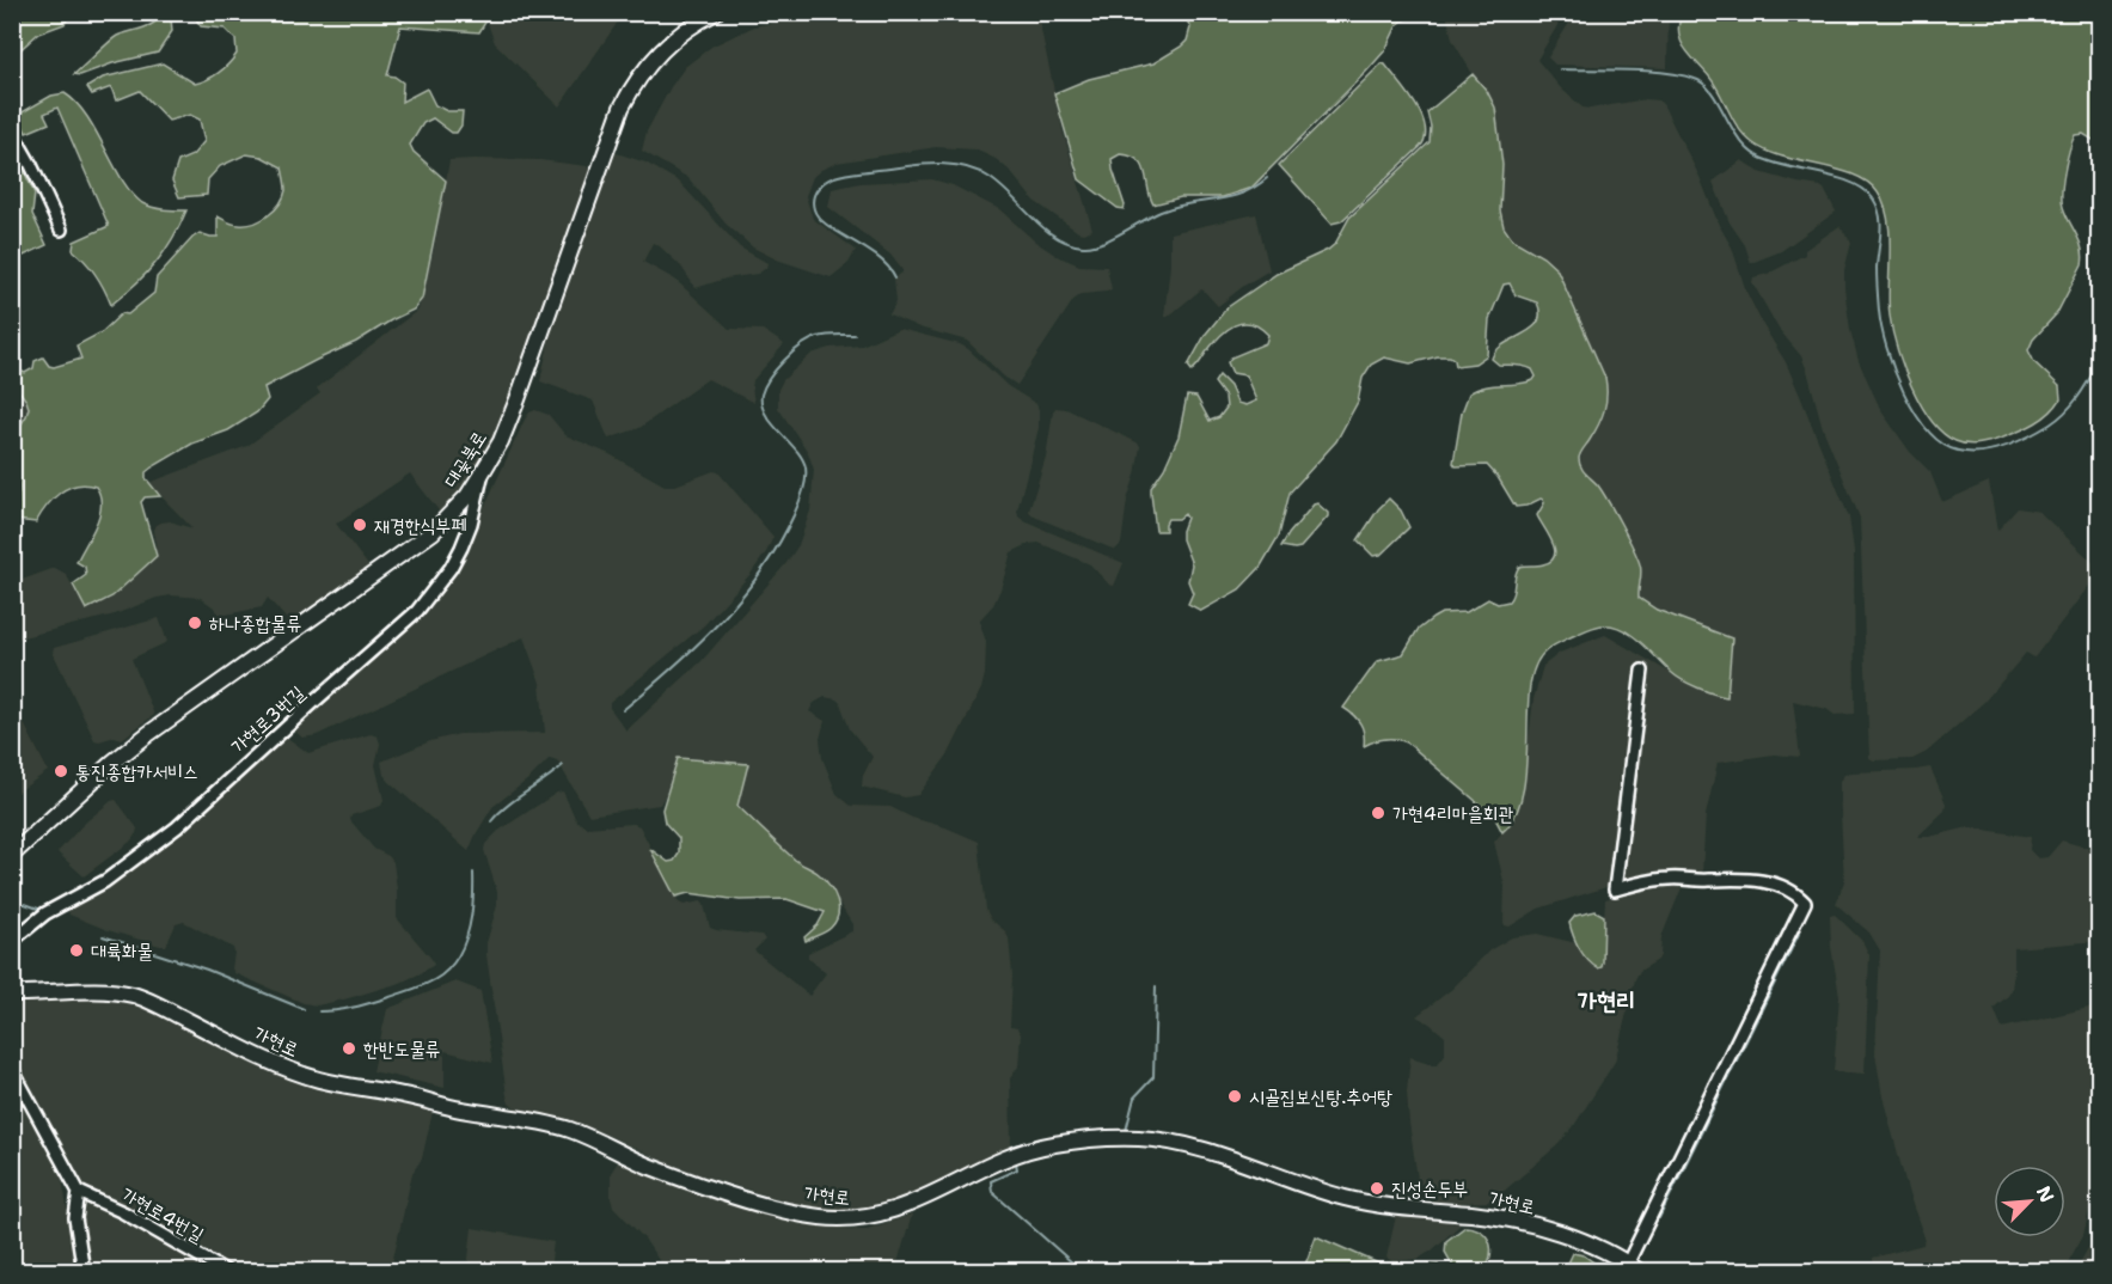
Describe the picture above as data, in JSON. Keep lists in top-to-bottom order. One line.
{"streets":{"street":["대곶북로","가현로3번길","가현로","가현로4번길"]},"crossings":[["대곶북로","가현로3번길"]],"districts":["가현리"],"places":["재경한식부페","하나종합물류","통진종합카서비스","가현4리마을회관","대륙화물","한반도물류","시골집보신탕.추어탕","진성손두부"],"north":"top right"}
